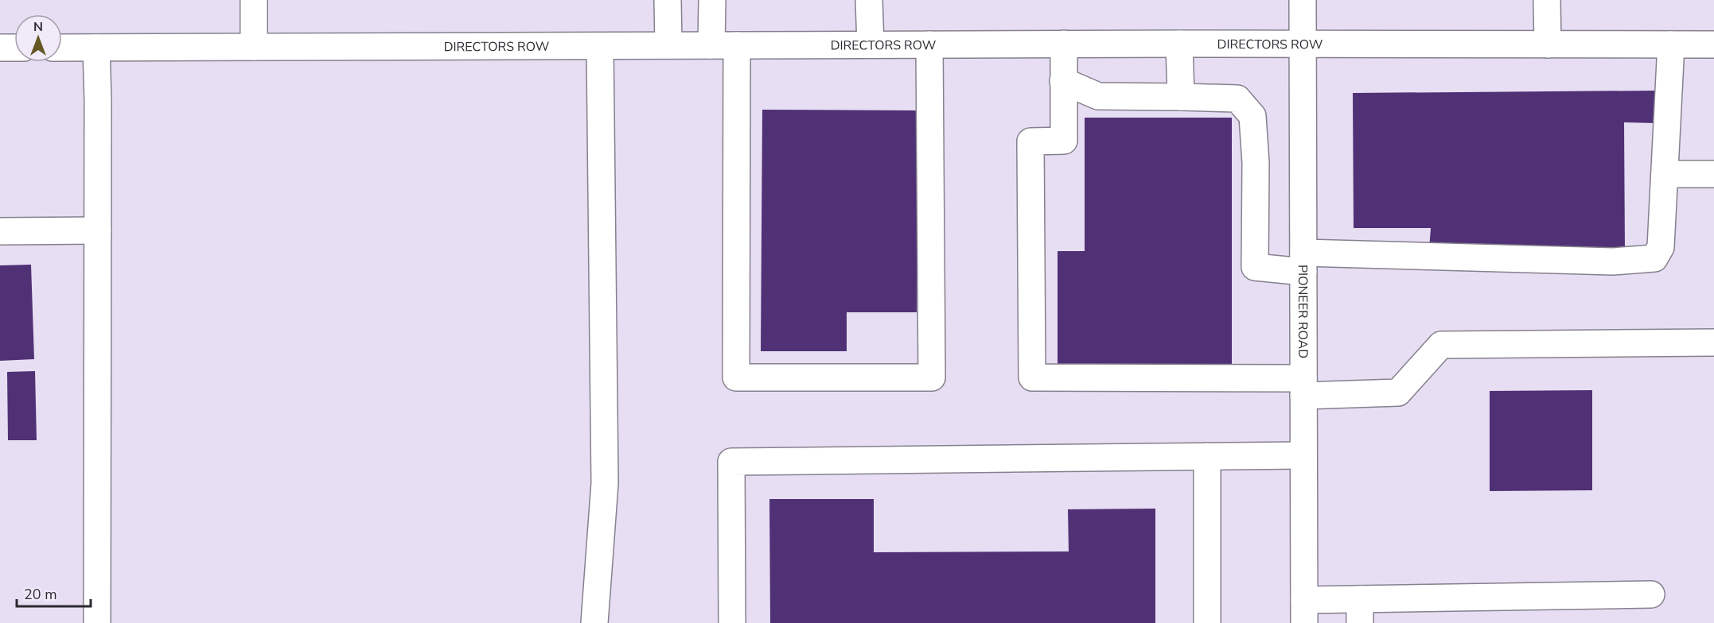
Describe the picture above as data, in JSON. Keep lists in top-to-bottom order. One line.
{"streets":{"street":["DIRECTORS ROW","PIONEER ROAD"]},"crossings":[["DIRECTORS ROW","PIONEER ROAD"]],"scale_bar":"20 m","north":"top"}
